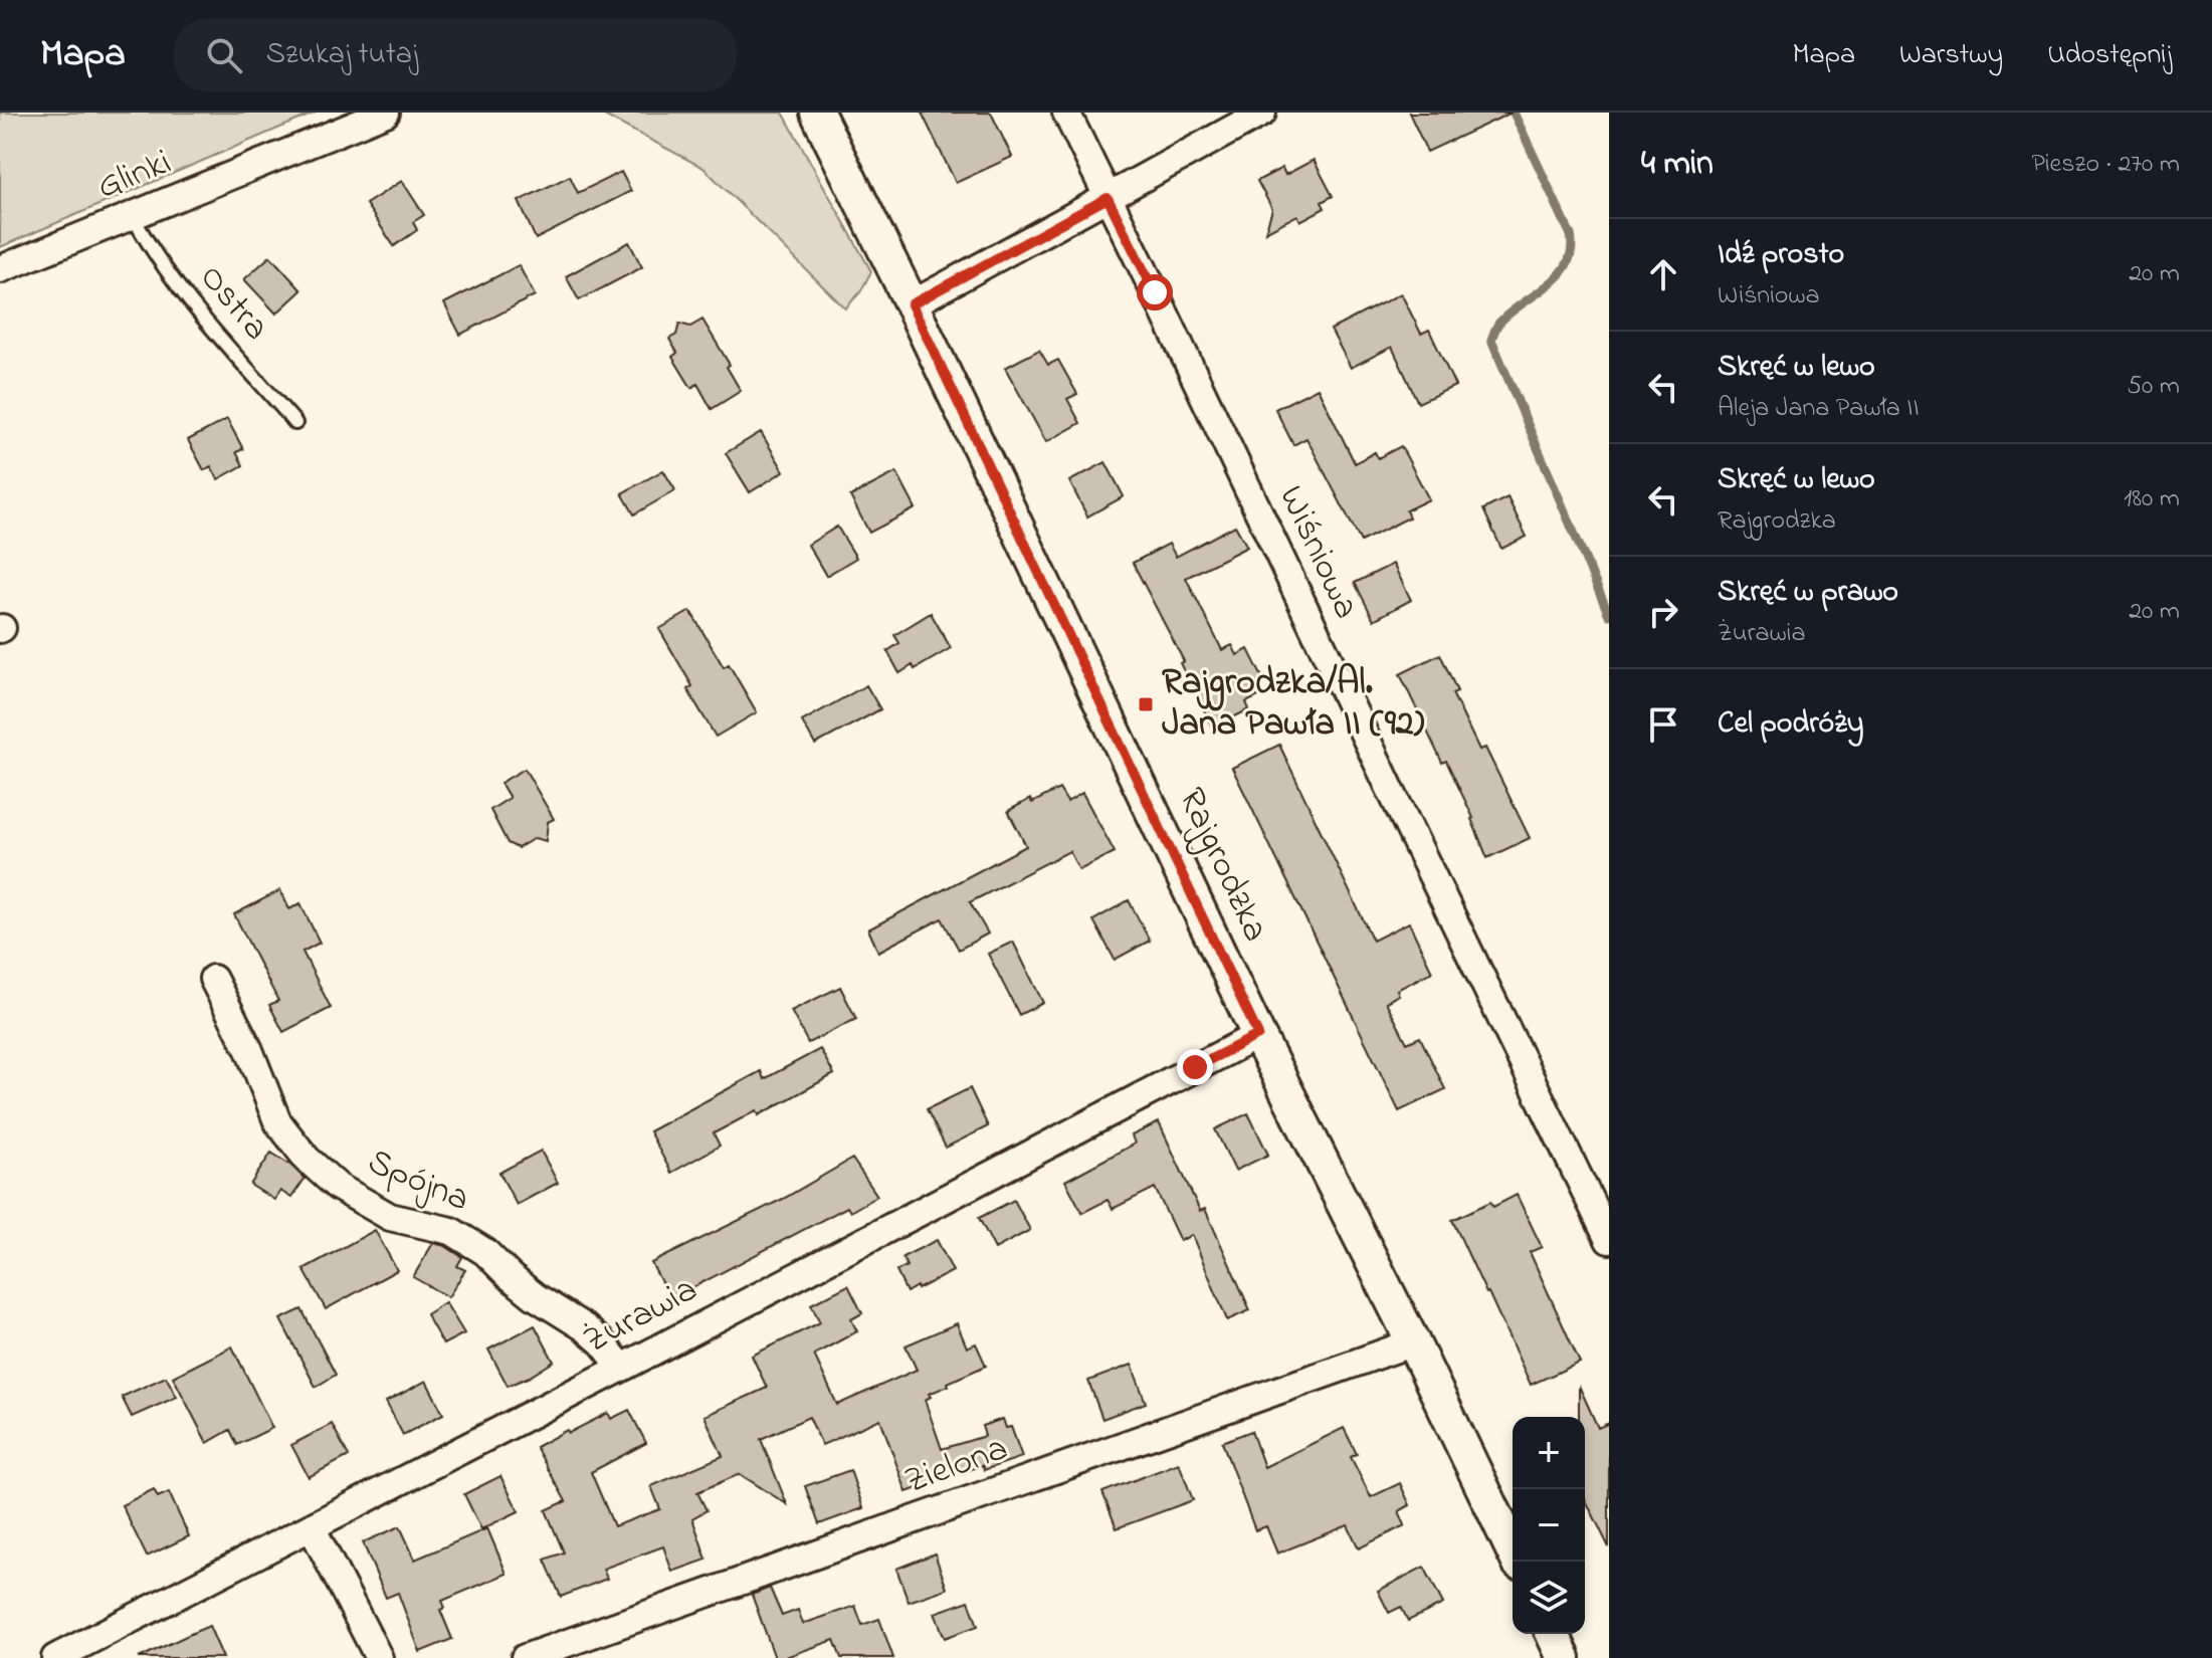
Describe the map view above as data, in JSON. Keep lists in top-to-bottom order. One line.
{"streets":{"street":["Glinki","Wiśniowa","Rajgrodzka","Spójna","Żurawia","Zielona"],"lane":["Ostra"]},"crossings":[["Glinki","Ostra"],["Rajgrodzka","Żurawia"],["Rajgrodzka","Zielona"],["Spójna","Żurawia"]],"places":{"transit":["Rajgrodzka/Al. Jana Pawła II (92)"]},"page":{"header":"Mapa","search":"Szukaj tutaj","nav":["Mapa","Warstwy","Udostępnij"],"heading":["4 min","Pieszo · 270 m"],"list":[["Idź prosto","Wiśniowa","20 m"],["Skręć w lewo","Aleja Jana Pawła II","50 m"],["Skręć w lewo","Rajgrodzka","180 m"],["Skręć w prawo","Żurawia","20 m"],"Cel podróży"],"map_buttons":["+","−"]}}
